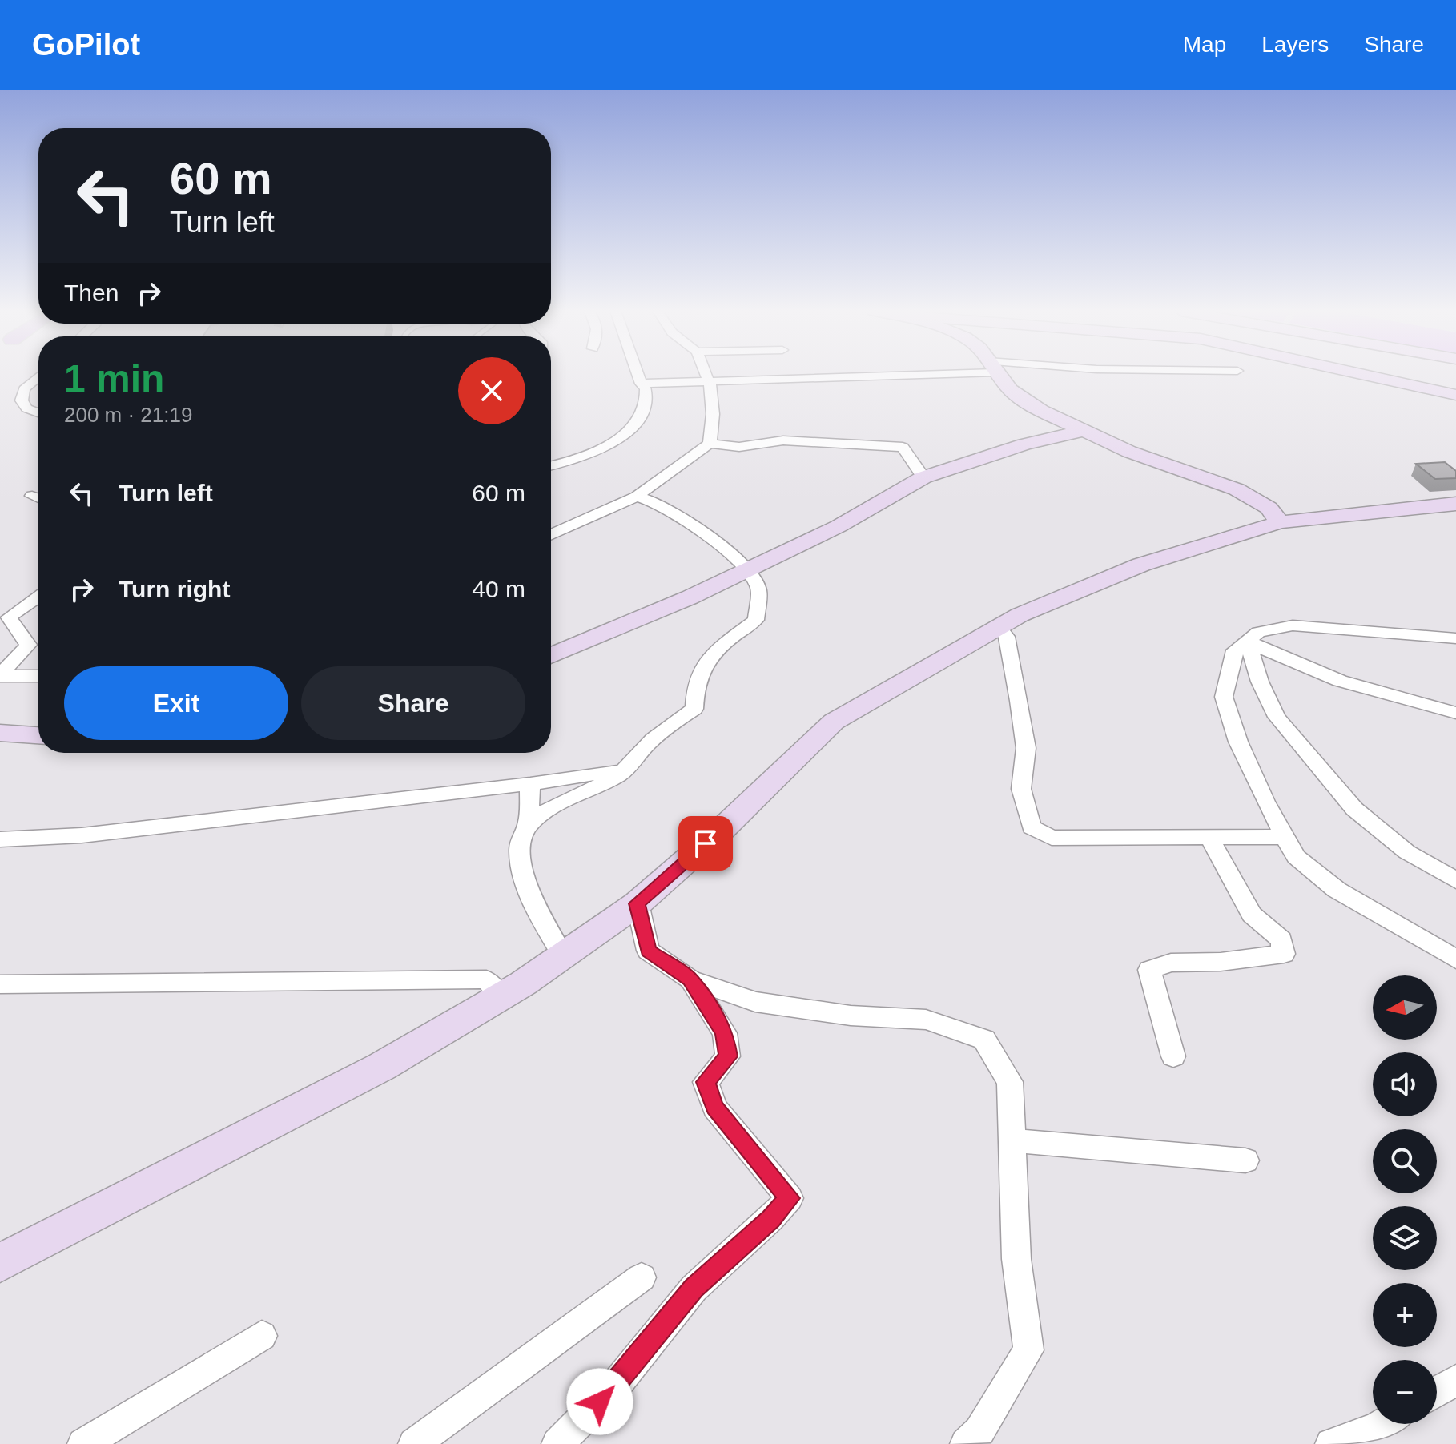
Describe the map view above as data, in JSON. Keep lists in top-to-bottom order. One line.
{"north":"left","page":{"header":"GoPilot","nav":["Map","Layers","Share"],"turn":["60 m","Turn left"],"then":"Then","heading":["1 min","200 m · 21:19"],"list":[{"name":"Turn left","value":"60 m"},{"name":"Turn right","value":"40 m"}],"buttons":["Exit","Share"],"map_buttons":["+","−"]}}
